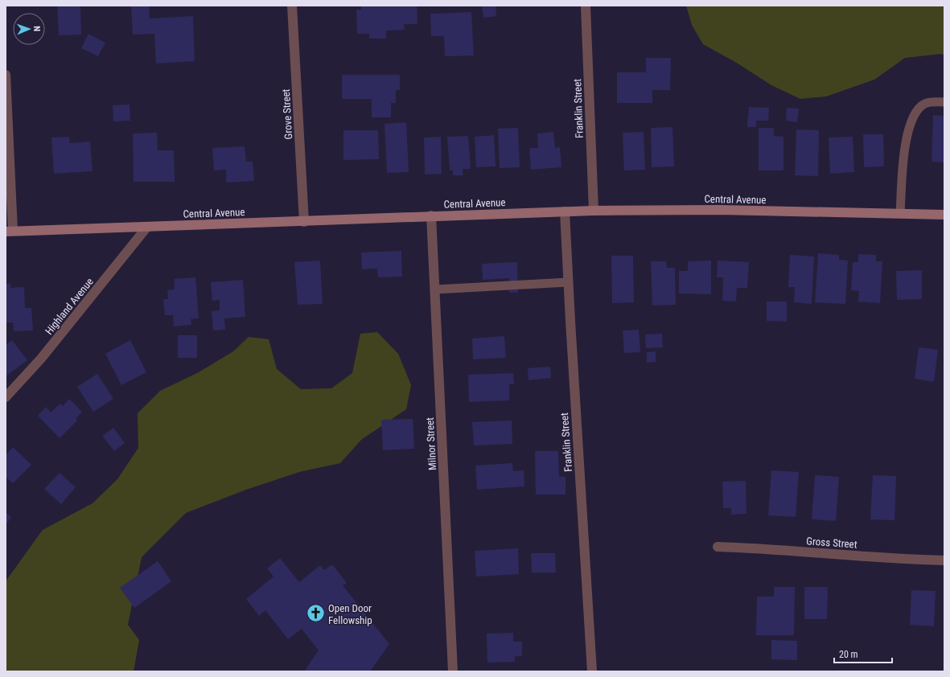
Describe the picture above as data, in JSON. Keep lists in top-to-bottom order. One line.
{"streets":{"street":["Franklin Street","Grove Street","Central Avenue","Highland Avenue","Milnor Street","Gross Street"]},"crossings":[["Franklin Street","Central Avenue"],["Grove Street","Central Avenue"],["Central Avenue","Highland Avenue"],["Central Avenue","Milnor Street"]],"places":{"church":["Open Door Fellowship"]},"scale_bar":"20 m","north":"right"}
